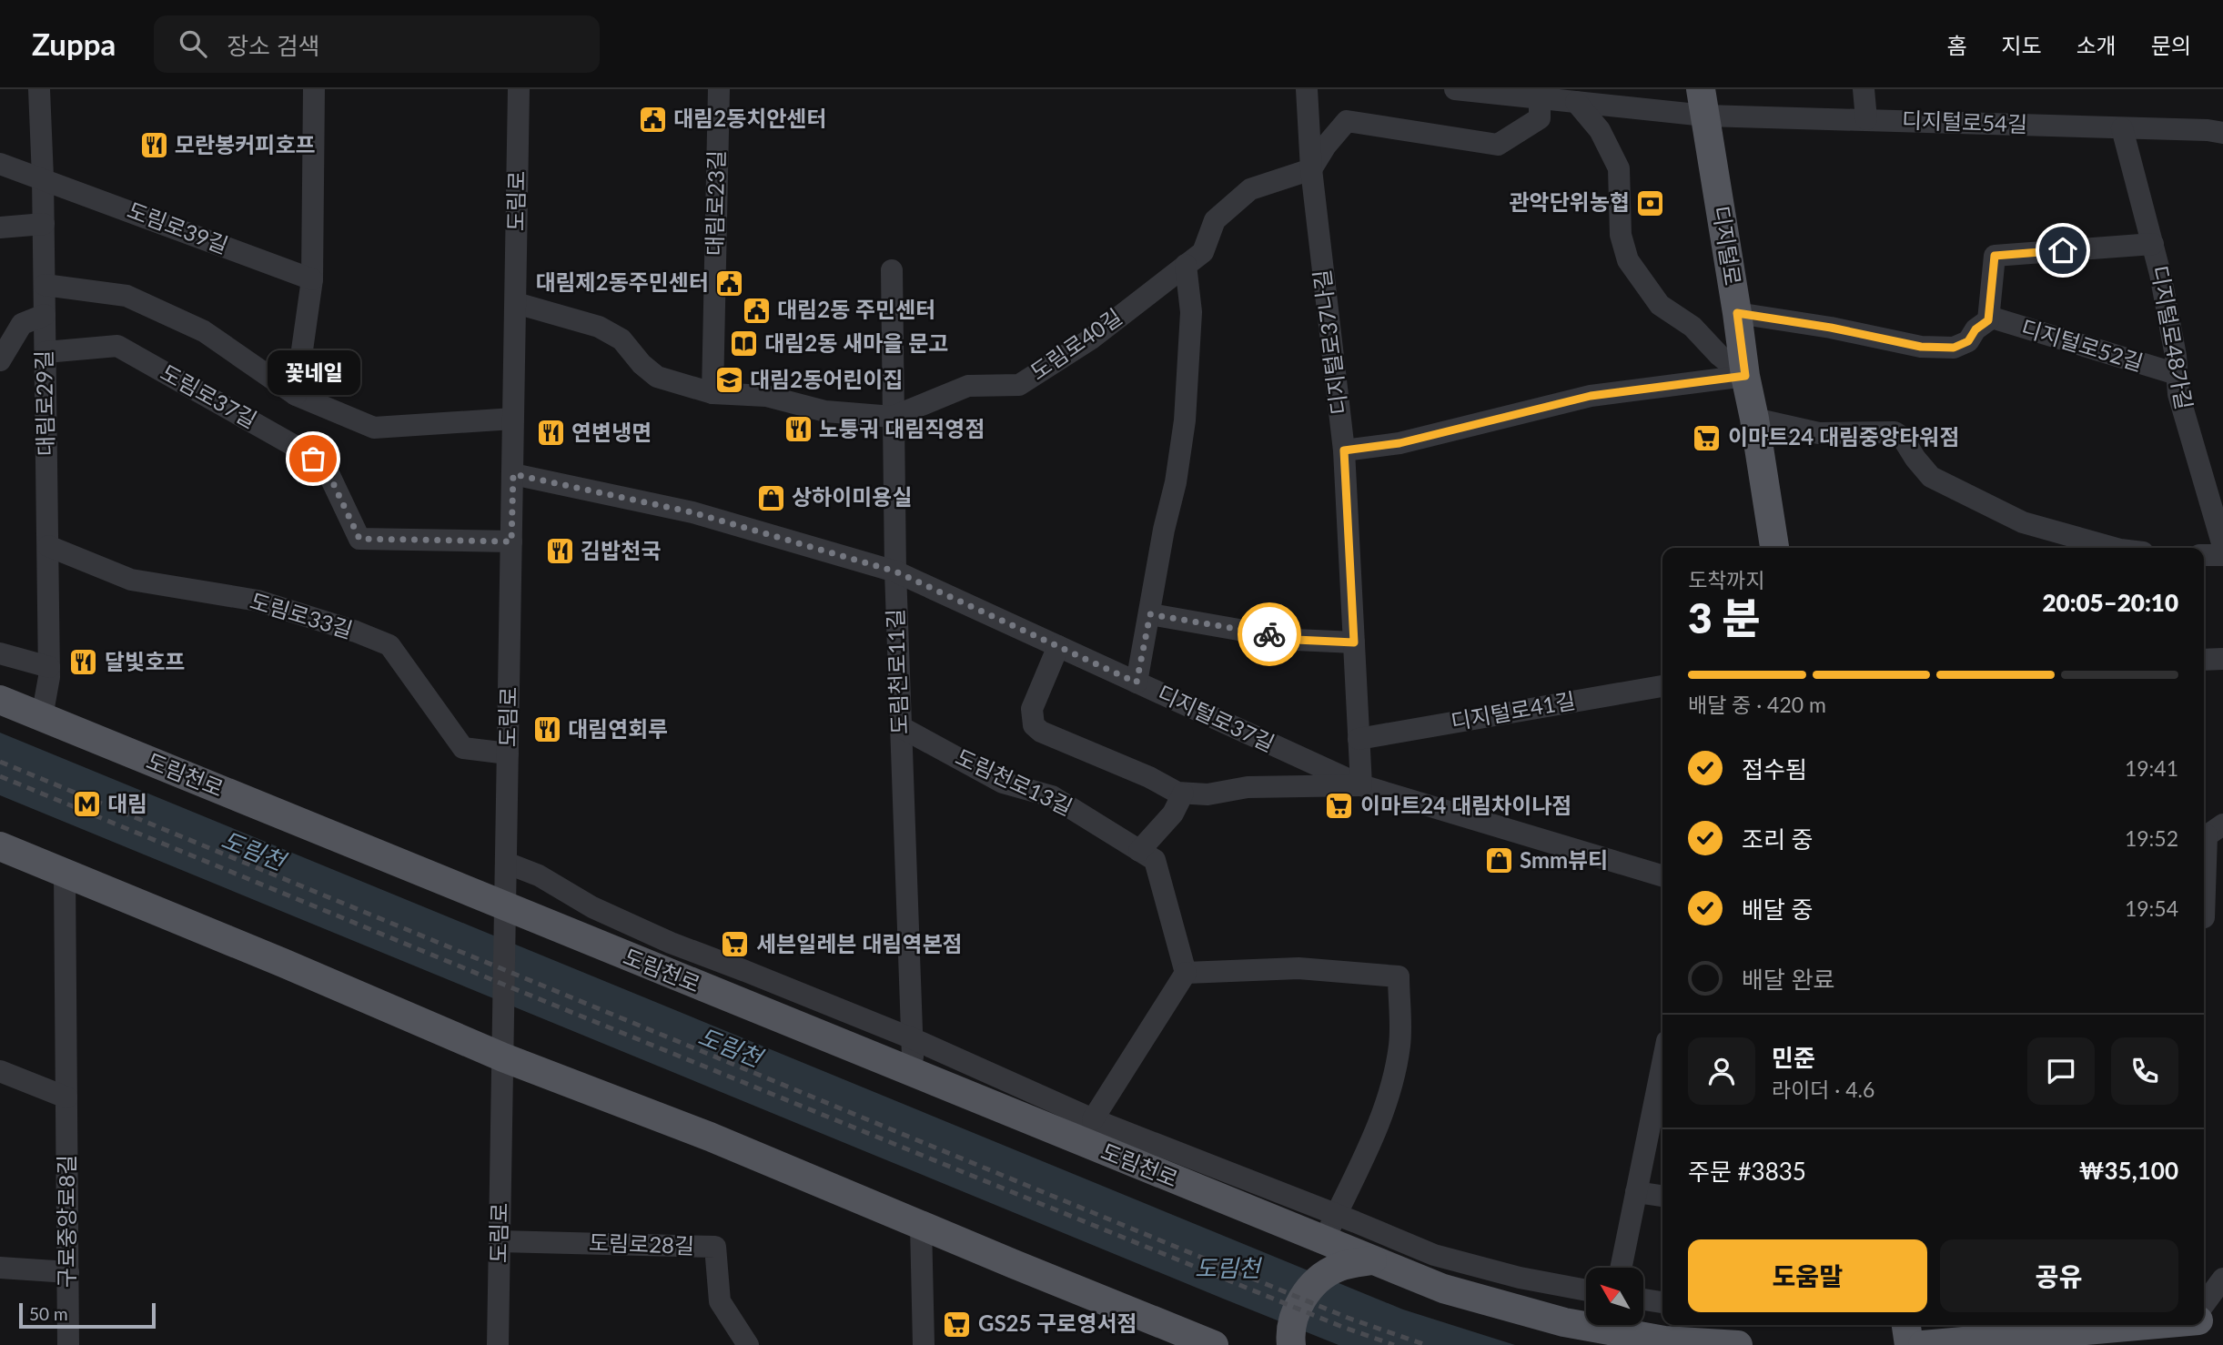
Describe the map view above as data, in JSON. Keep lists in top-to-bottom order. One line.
{"streets":{"main road":["디지털로","도림천로"],"street":["디지털로54길","도림로","대림로23길","도림로39길","디지털로48가길","디지털로37나길","도림로40길","디지털로52길","도림로37길","대림로29길","도림로33길","도림천로11길","디지털로41길","디지털로37길","도림천로13길","구로중앙로8길","도림로28길"]},"crossings":[["디지털로54길","디지털로"],["디지털로54길","디지털로48가길"],["도림로","도림로40길"],["도림로","도림로37길"],["도림로","도림로33길"],["도림로","디지털로37길"],["도림로","도림천로"],["도림로","도림로28길"],["대림로23길","도림로40길"],["도림로39길","대림로29길"],["디지털로48가길","디지털로52길"],["디지털로37나길","도림로40길"],["디지털로37나길","디지털로41길"],["디지털로37나길","디지털로37길"],["도림로40길","도림천로11길"],["도림로37길","대림로29길"],["대림로29길","도림로33길"],["대림로29길","도림천로"],["도림천로11길","디지털로37길"],["도림천로11길","도림천로"],["도림천로11길","도림천로13길"]],"water":["도림천"],"places":{"public building":["대림2동치안센터","대림제2동주민센터","대림2동 주민센터"],"restaurant":["모란봉커피호프","노퉁궈 대림직영점","연변냉면","김밥천국","달빛호프","대림연회루"],"bank":["관악단위농협"],"library":["대림2동 새마을 문고"],"school or university":["대림2동어린이집"],"supermarket":["이마트24 대림중앙타워점","이마트24 대림차이나점","세븐일레븐 대림역본점","GS25 구로영서점"],"other":["꽃네일"],"shop":["상하이미용실","Smm뷰티"],"metro station":["대림"]},"scale_bar":"50 m","north":"top left","page":{"header":"Zuppa","search":"장소 검색","nav":["홈","지도","소개","문의"],"bubble":"꽃네일","heading":["3 분","도착까지","20:05–20:10"],"panel":["민준","라이더 · 4.6","주문 #3835","₩35,100"],"bar":"배달 중 · 420 m","list":[["접수됨","19:41"],["조리 중","19:52"],["배달 중","19:54"],"배달 완료"],"buttons":["도움말","공유"],"scale":"50 m"}}
